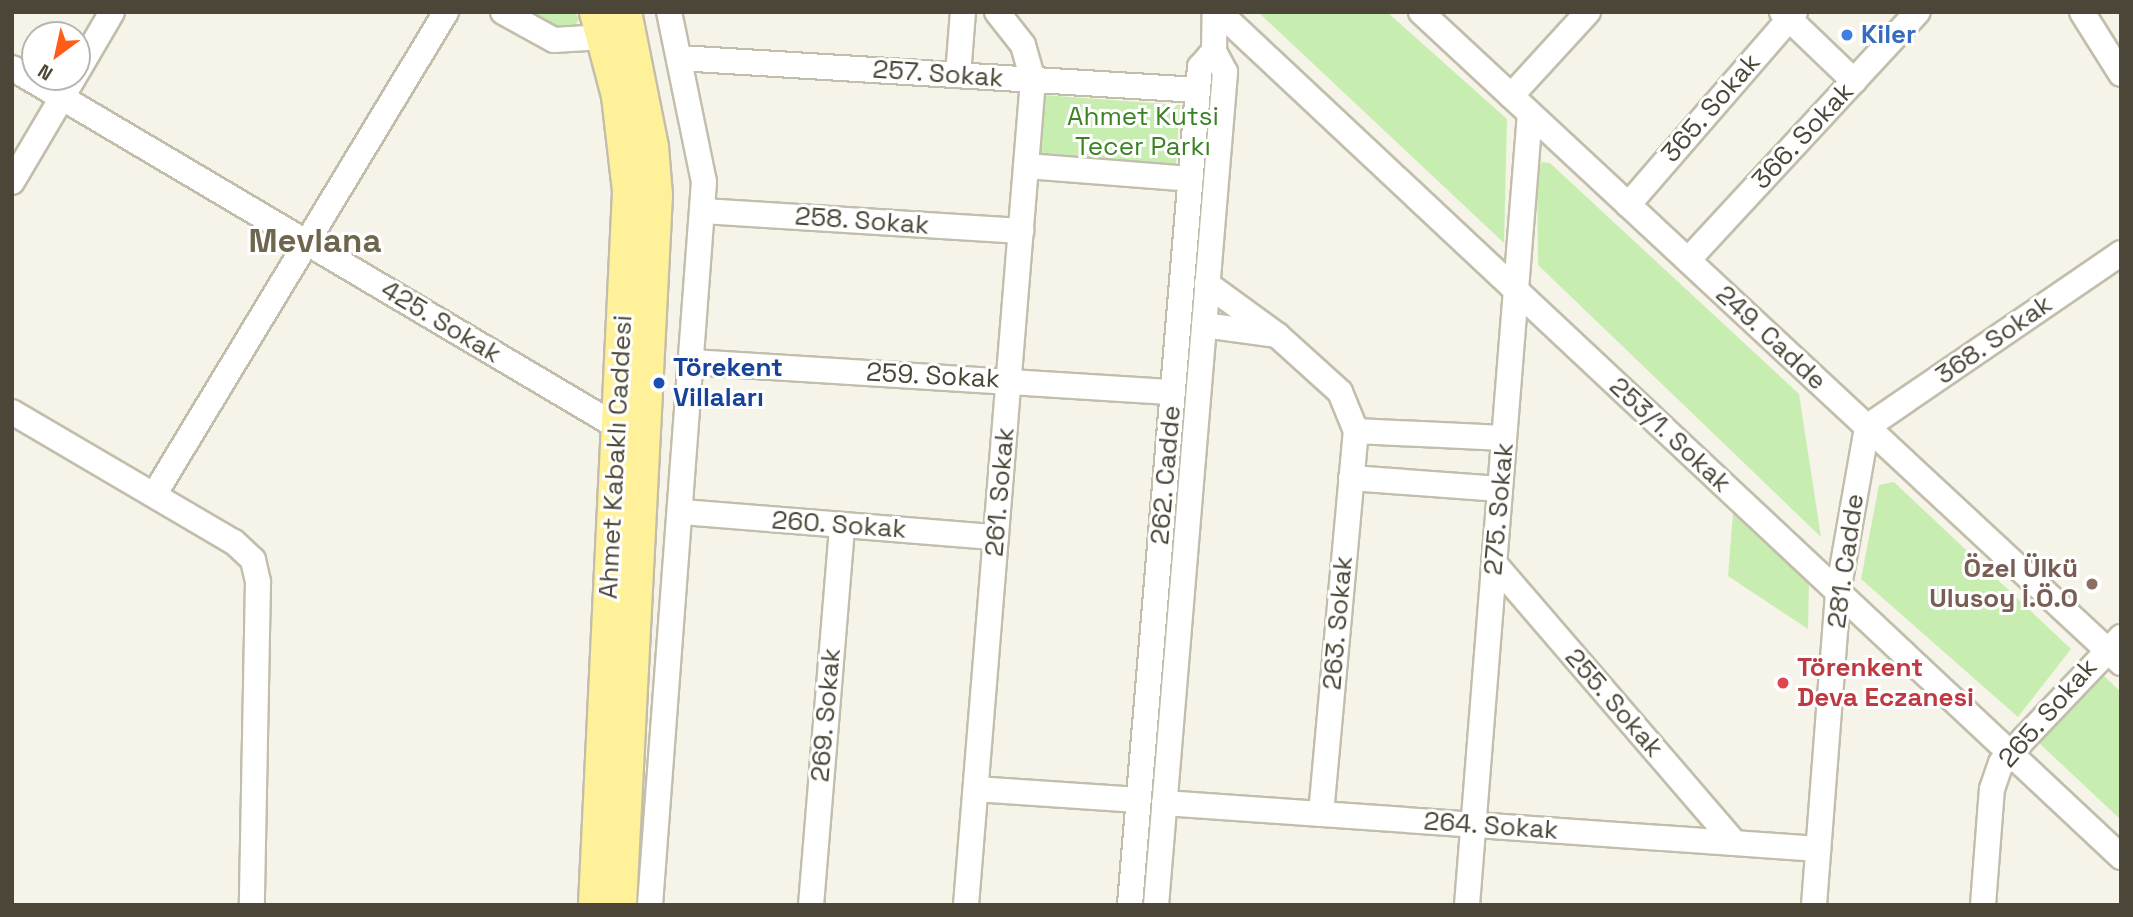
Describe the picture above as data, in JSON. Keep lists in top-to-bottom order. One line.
{"streets":{"main road":["Ahmet Kabaklı Caddesi"],"street":["257. Sokak","365. Sokak","366. Sokak","258. Sokak","425. Sokak","249. Cadde","368. Sokak","259. Sokak","253/1. Sokak","262. Cadde","261. Sokak","275. Sokak","260. Sokak","281. Cadde","263. Sokak","255. Sokak","265. Sokak","269. Sokak","264. Sokak"]},"crossings":[["257. Sokak","262. Cadde"],["257. Sokak","261. Sokak"],["365. Sokak","249. Cadde"],["366. Sokak","249. Cadde"],["258. Sokak","261. Sokak"],["425. Sokak","Ahmet Kabaklı Caddesi"],["249. Cadde","368. Sokak"],["249. Cadde","275. Sokak"],["249. Cadde","281. Cadde"],["249. Cadde","265. Sokak"],["368. Sokak","281. Cadde"],["259. Sokak","262. Cadde"],["259. Sokak","261. Sokak"],["253/1. Sokak","262. Cadde"],["253/1. Sokak","275. Sokak"],["253/1. Sokak","281. Cadde"],["253/1. Sokak","265. Sokak"],["262. Cadde","264. Sokak"],["261. Sokak","260. Sokak"],["275. Sokak","255. Sokak"],["275. Sokak","264. Sokak"],["260. Sokak","269. Sokak"],["281. Cadde","264. Sokak"],["263. Sokak","264. Sokak"],["255. Sokak","264. Sokak"]],"districts":["Mevlana"],"parks":["Ahmet Kutsi Tecer Parkı"],"places":["Kiler","Törekent Villaları","Özel Ülkü Ulusoy İ.Ö.O","Törenkent Deva Eczanesi"],"north":"bottom left"}
